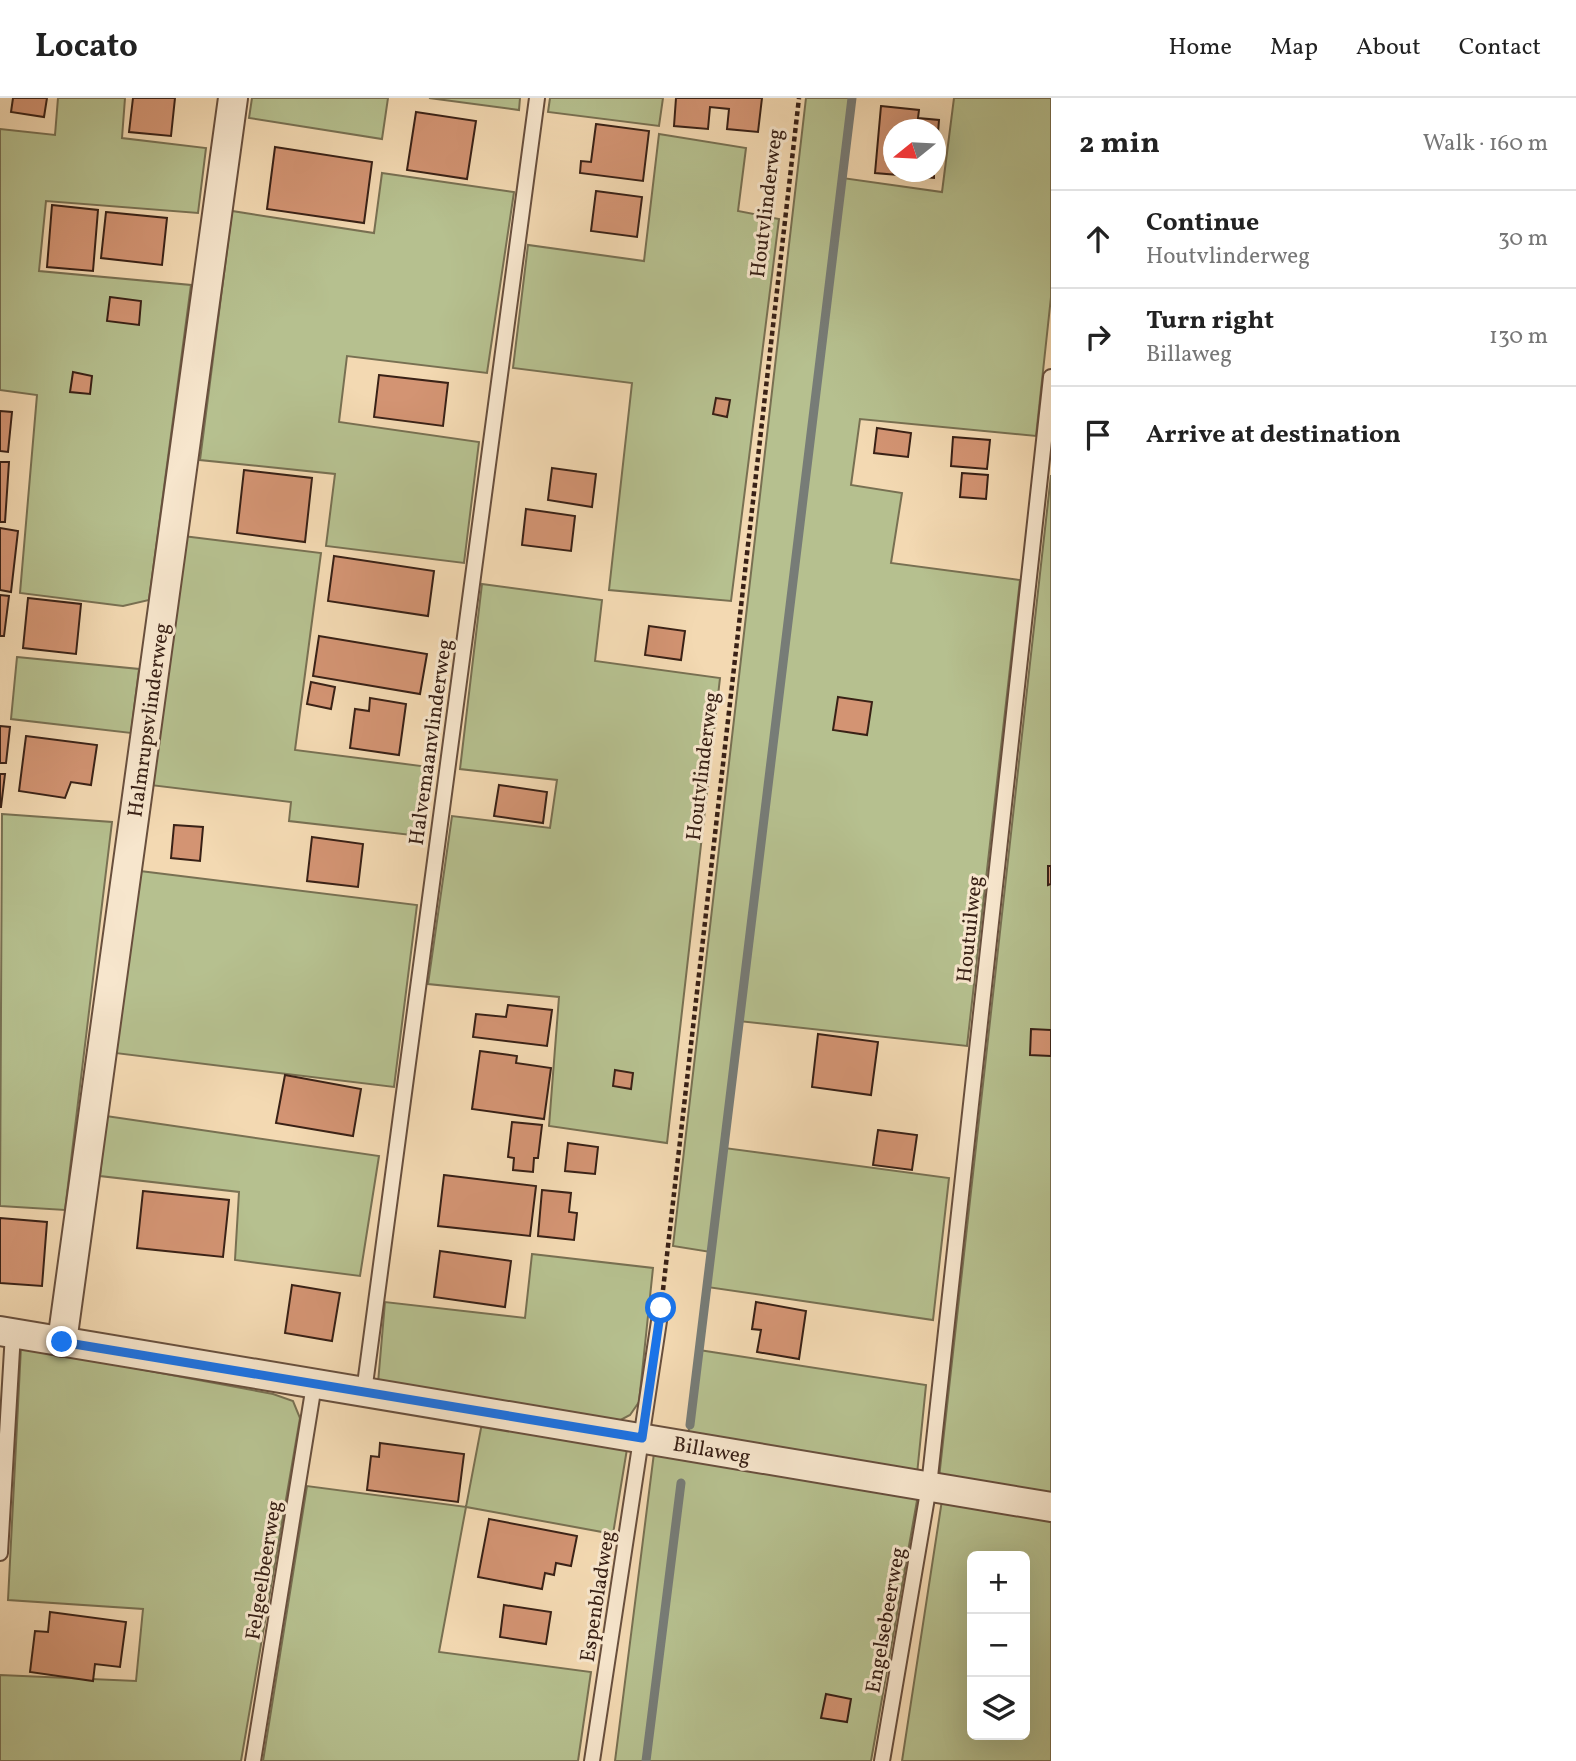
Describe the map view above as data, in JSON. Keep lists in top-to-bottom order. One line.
{"streets":{"street":["Halmrupsvlinderweg","Billaweg"],"lane":["Halvemaanvlinderweg","Houtuilweg","Felgeelbeerweg","Espenbladweg","Engelsebeerweg"],"path":["Houtvlinderweg"]},"crossings":[["Halmrupsvlinderweg","Billaweg"],["Halvemaanvlinderweg","Billaweg"],["Houtuilweg","Billaweg"],["Houtuilweg","Engelsebeerweg"],["Billaweg","Felgeelbeerweg"],["Billaweg","Espenbladweg"],["Billaweg","Engelsebeerweg"]],"north":"left","page":{"header":"Locato","nav":["Home","Map","About","Contact"],"heading":["2 min","Walk · 160 m"],"list":[["Continue","Houtvlinderweg","30 m"],["Turn right","Billaweg","130 m"],"Arrive at destination"],"map_buttons":["+","−"]}}
